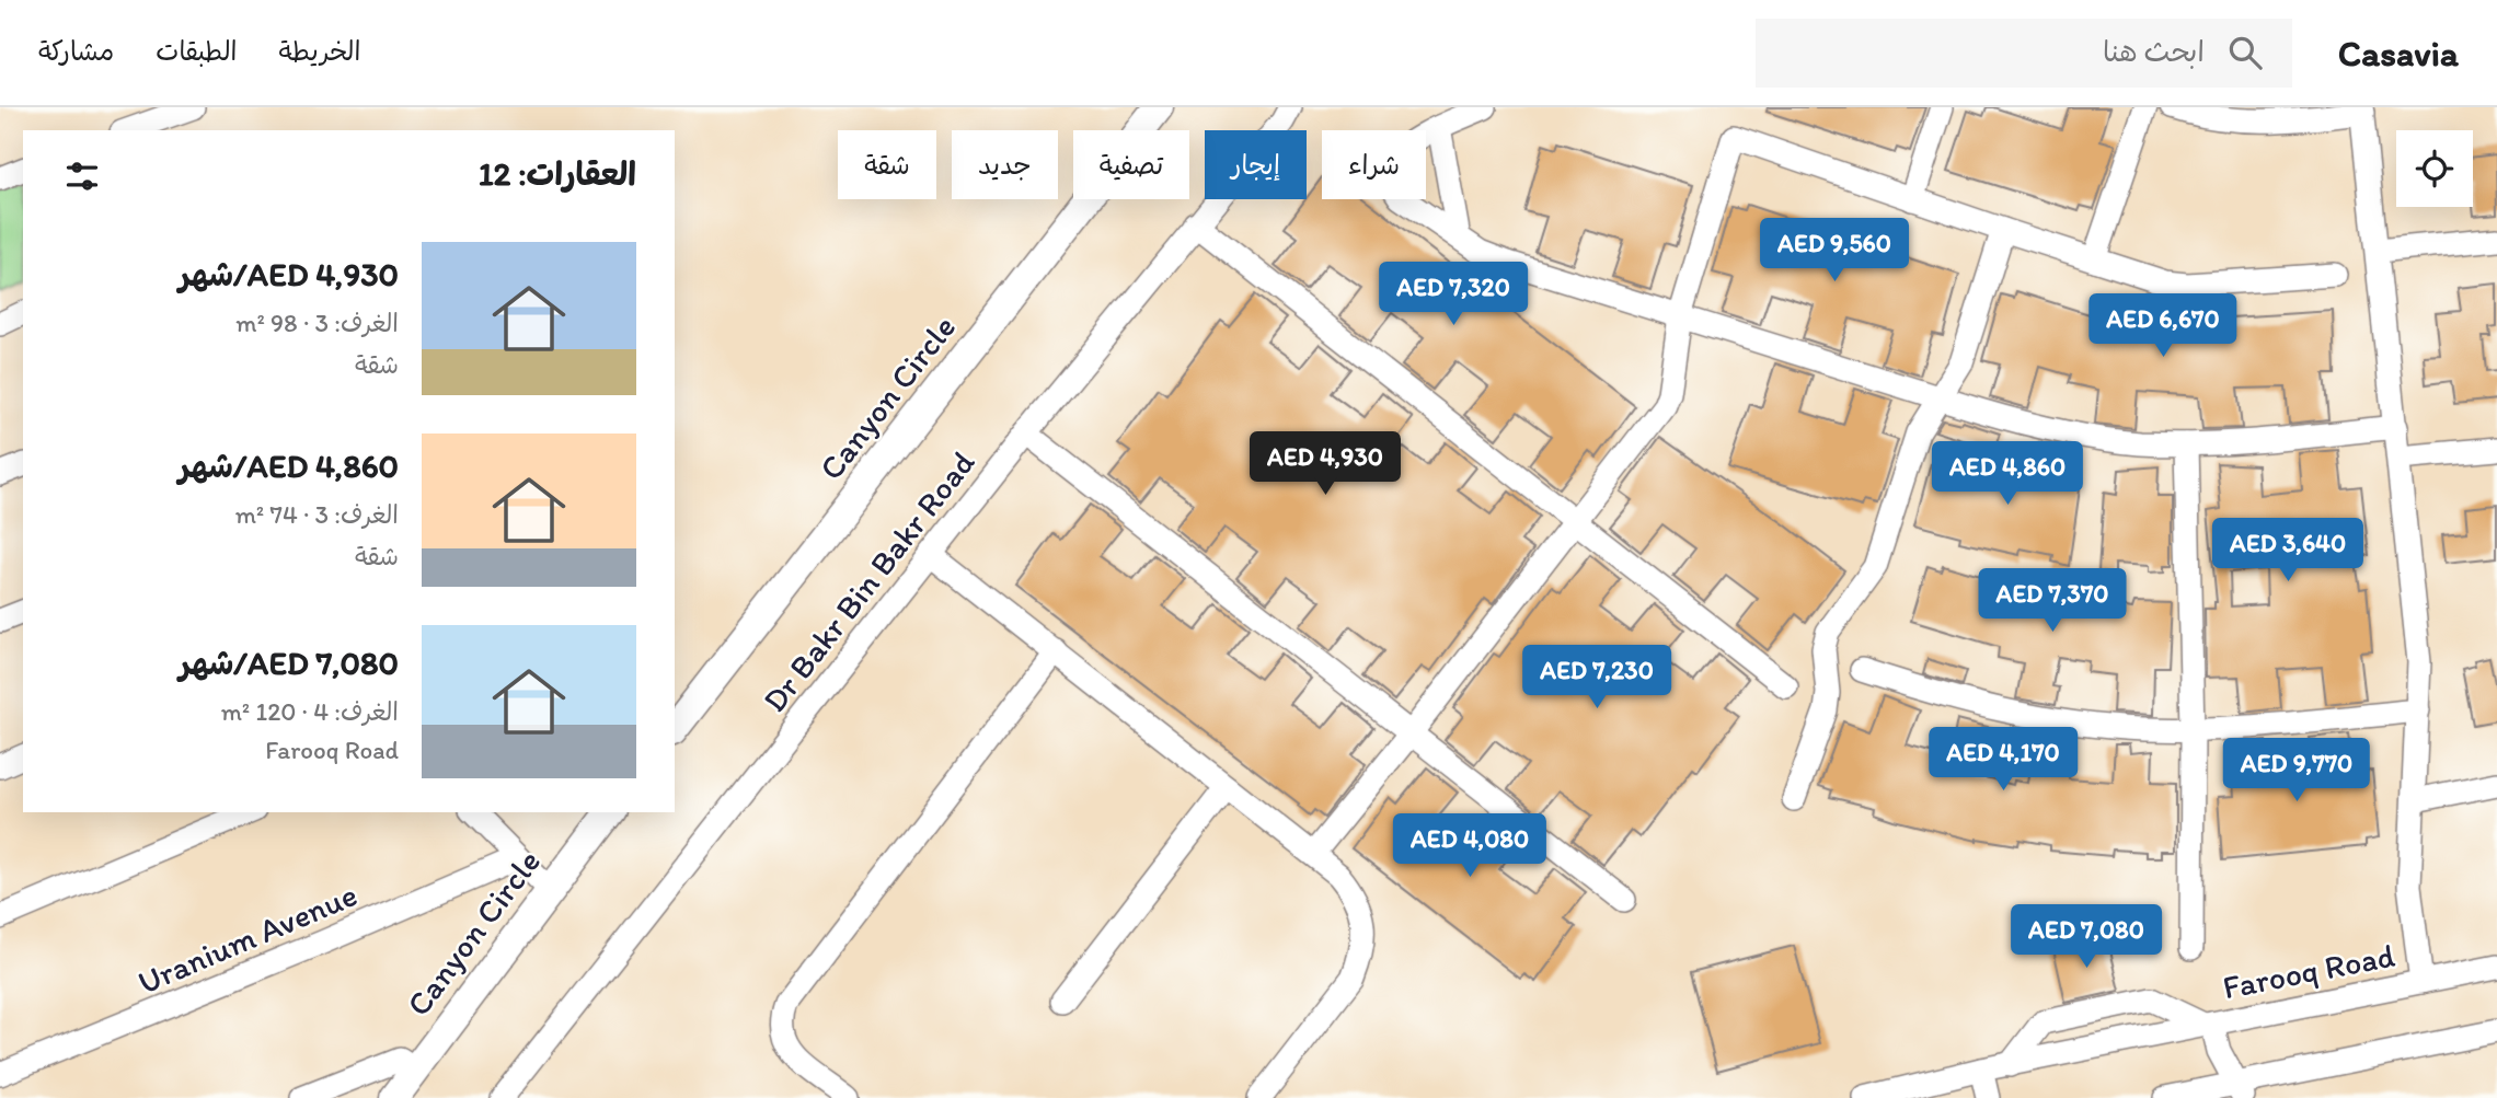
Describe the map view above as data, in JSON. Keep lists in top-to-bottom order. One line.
{"streets":{"main road":["Canyon Circle"],"street":["Dr Bakr Bin Bakr Road","Uranium Avenue","Farooq Road"]},"page":{"header":"Casavia","search":"ابحث هنا","nav":["الخريطة","الطبقات","مشاركة"],"chip":["شراء","إيجار","تصفية","جديد","شقة"],"heading":"العقارات: 12","price":["AED 9,560","AED 7,320","AED 6,670","AED 4,930","AED 4,860","AED 3,640","AED 7,370","AED 7,230","AED 4,170","AED 9,770","AED 4,080","AED 7,080"],"list":[{"name":"AED 4,930/شهر","note":"الغرف: 3 · 98 m² · شقة"},{"name":"AED 4,860/شهر","note":"الغرف: 3 · 74 m² · شقة"},{"name":"AED 7,080/شهر","note":"الغرف: 4 · 120 m² · Farooq Road"}]}}
